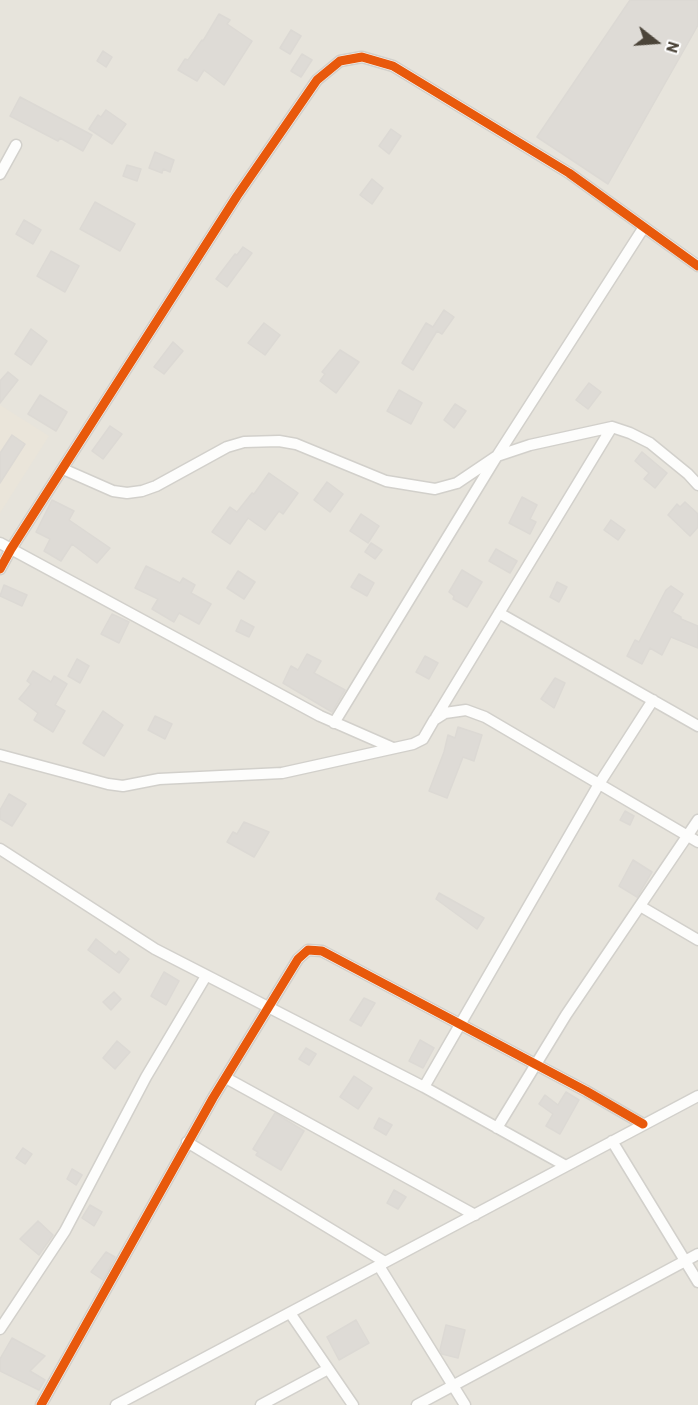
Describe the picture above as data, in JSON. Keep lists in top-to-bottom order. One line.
{"north":"right"}
